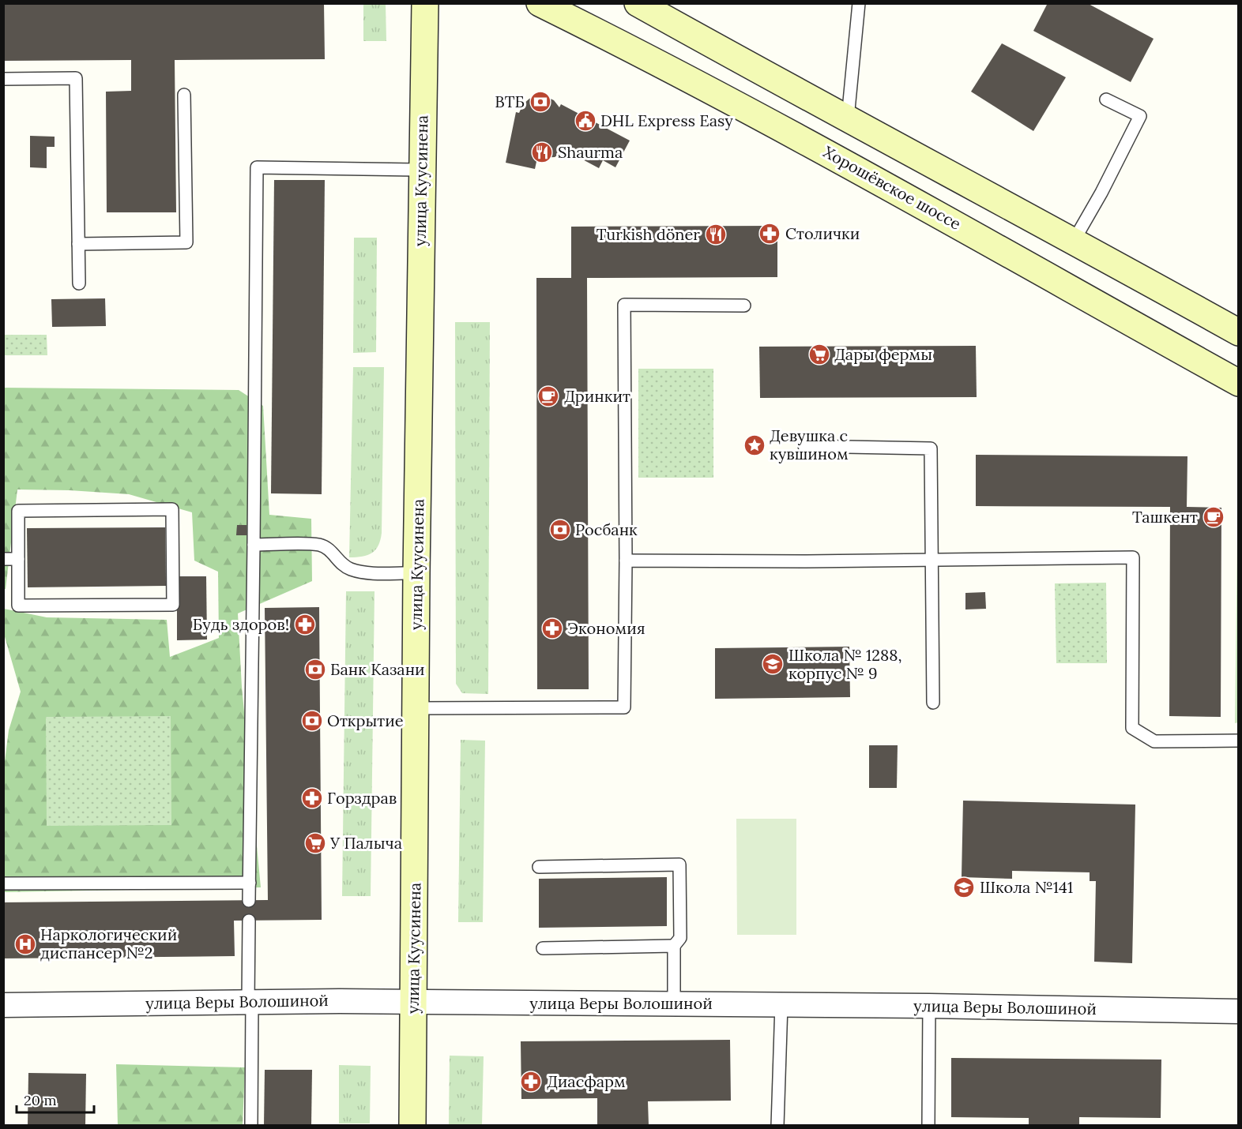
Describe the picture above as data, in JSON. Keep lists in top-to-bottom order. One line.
{"streets":{"main road":["улица Куусинена","Хорошёвское шоссе"],"street":["улица Веры Волошиной"]},"crossings":[["улица Куусинена","улица Веры Волошиной"]],"places":{"bank":["ВТБ","Росбанк","Банк Казани","Открытие"],"public building":["DHL Express Easy"],"restaurant":["Shaurma","Turkish döner"],"pharmacy":["Столички","Будь здоров!","Экономия","Горздрав","Диасфарм"],"supermarket":["Дары фермы","У Палыча"],"cafe":["Дринкит","Ташкент"],"place":["Девушка с кувшином"],"school or university":["Школа № 1288, корпус № 9","Школа №141"],"hospital":["Наркологический диспансер №2"]},"scale_bar":"20 m"}
